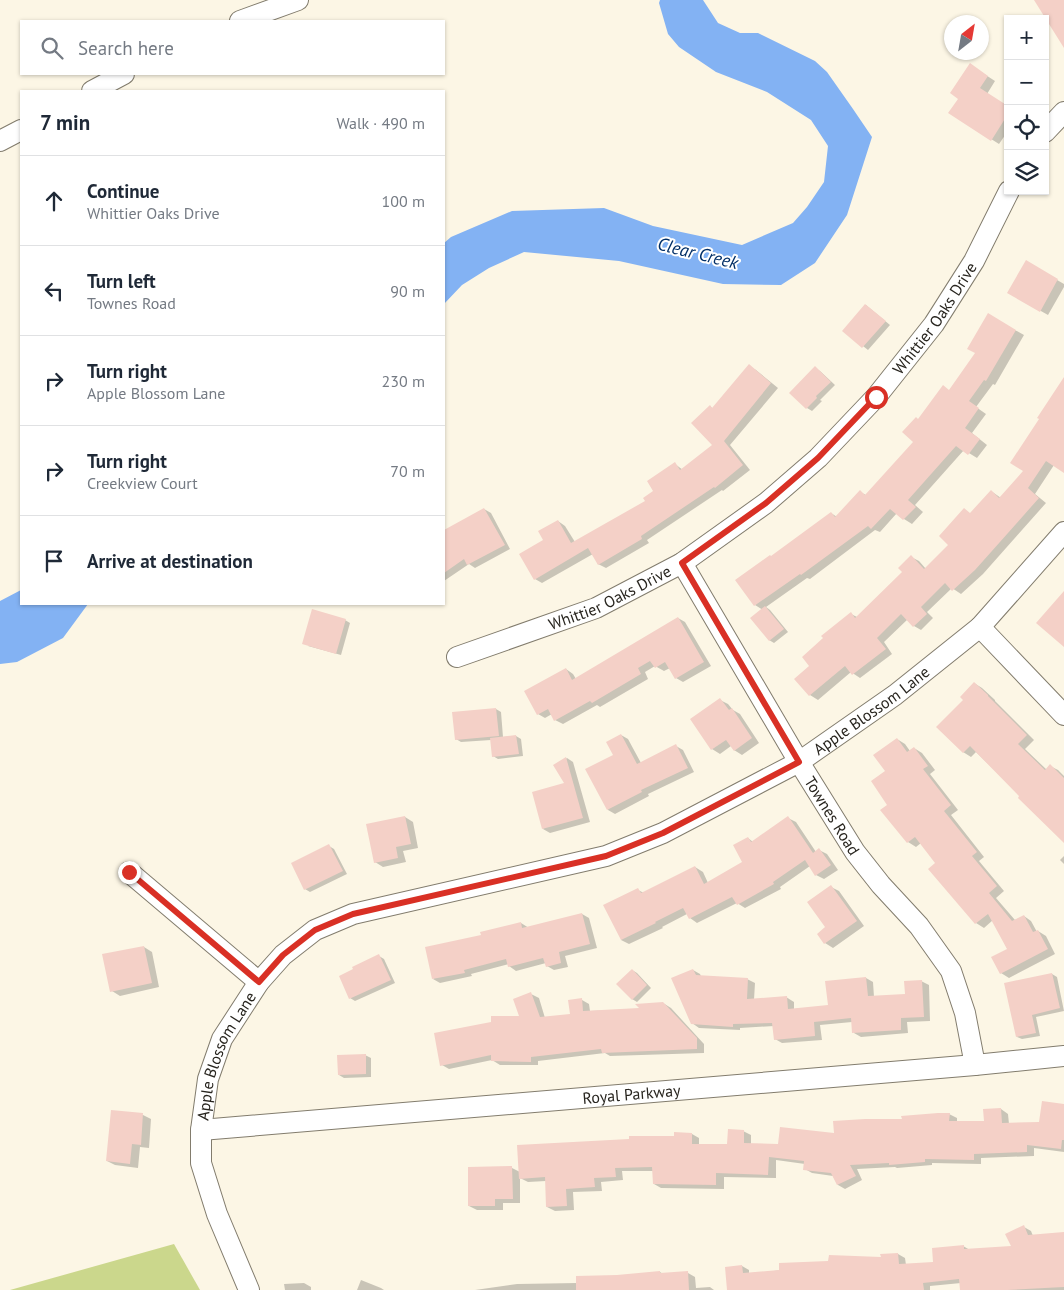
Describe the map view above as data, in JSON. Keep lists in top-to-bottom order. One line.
{"streets":{"street":["Whittier Oaks Drive","Apple Blossom Lane","Townes Road","Royal Parkway"]},"crossings":[["Whittier Oaks Drive","Townes Road"],["Apple Blossom Lane","Townes Road"],["Apple Blossom Lane","Royal Parkway"],["Townes Road","Royal Parkway"]],"water":["Clear Creek"],"north":"top right","page":{"map_buttons":["+","−"],"search":"Search here","heading":["7 min","Walk · 490 m"],"list":[["Continue","Whittier Oaks Drive","100 m"],["Turn left","Townes Road","90 m"],["Turn right","Apple Blossom Lane","230 m"],["Turn right","Creekview Court","70 m"],"Arrive at destination"]}}
